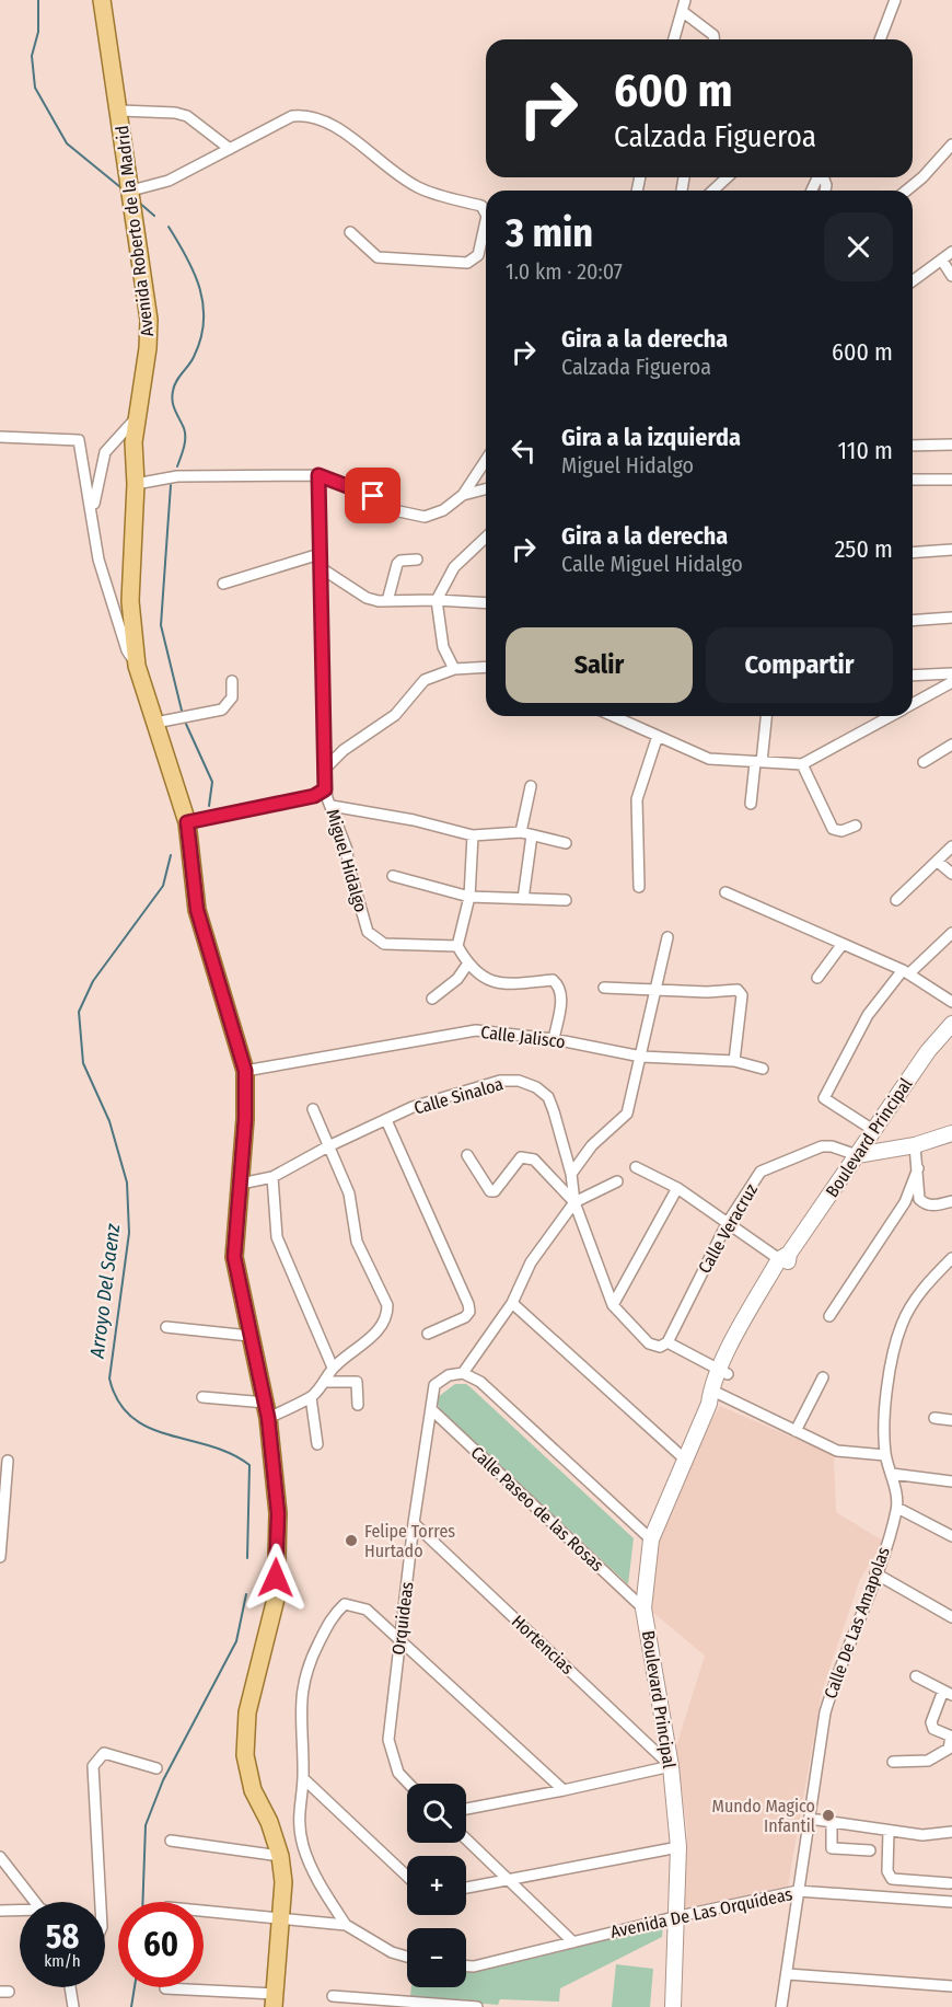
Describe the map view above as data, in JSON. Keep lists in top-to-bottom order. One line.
{"streets":{"main road":["Avenida Roberto de la Madrid"],"street":["Miguel Hidalgo","Calle Jalisco","Calle Sinaloa","Boulevard Principal","Calle Veracruz","Calle Paseo de las Rosas","Orquideas","Calle De Las Amapolas","Hortencias","Avenida De Las Orquídeas"]},"crossings":[["Avenida Roberto de la Madrid","Calle Jalisco"],["Avenida Roberto de la Madrid","Calle Sinaloa"],["Boulevard Principal","Calle Veracruz"],["Boulevard Principal","Calle Paseo de las Rosas"],["Boulevard Principal","Hortencias"],["Boulevard Principal","Avenida De Las Orquídeas"],["Calle Paseo de las Rosas","Orquideas"],["Orquideas","Hortencias"],["Calle De Las Amapolas","Avenida De Las Orquídeas"]],"water":["Arroyo Del Saenz"],"places":["Felipe Torres Hurtado","Mundo Magico Infantil"],"page":{"turn":["600 m","Calzada Figueroa"],"heading":["3 min","1.0 km · 20:07"],"list":[{"name":"Gira a la derecha","note":"Calzada Figueroa","value":"600 m"},{"name":"Gira a la izquierda","note":"Miguel Hidalgo","value":"110 m"},{"name":"Gira a la derecha","note":"Calle Miguel Hidalgo","value":"250 m"}],"buttons":["Salir","Compartir"],"map_buttons":["+","−"],"speed":"58 km/h","limit":"60"}}
